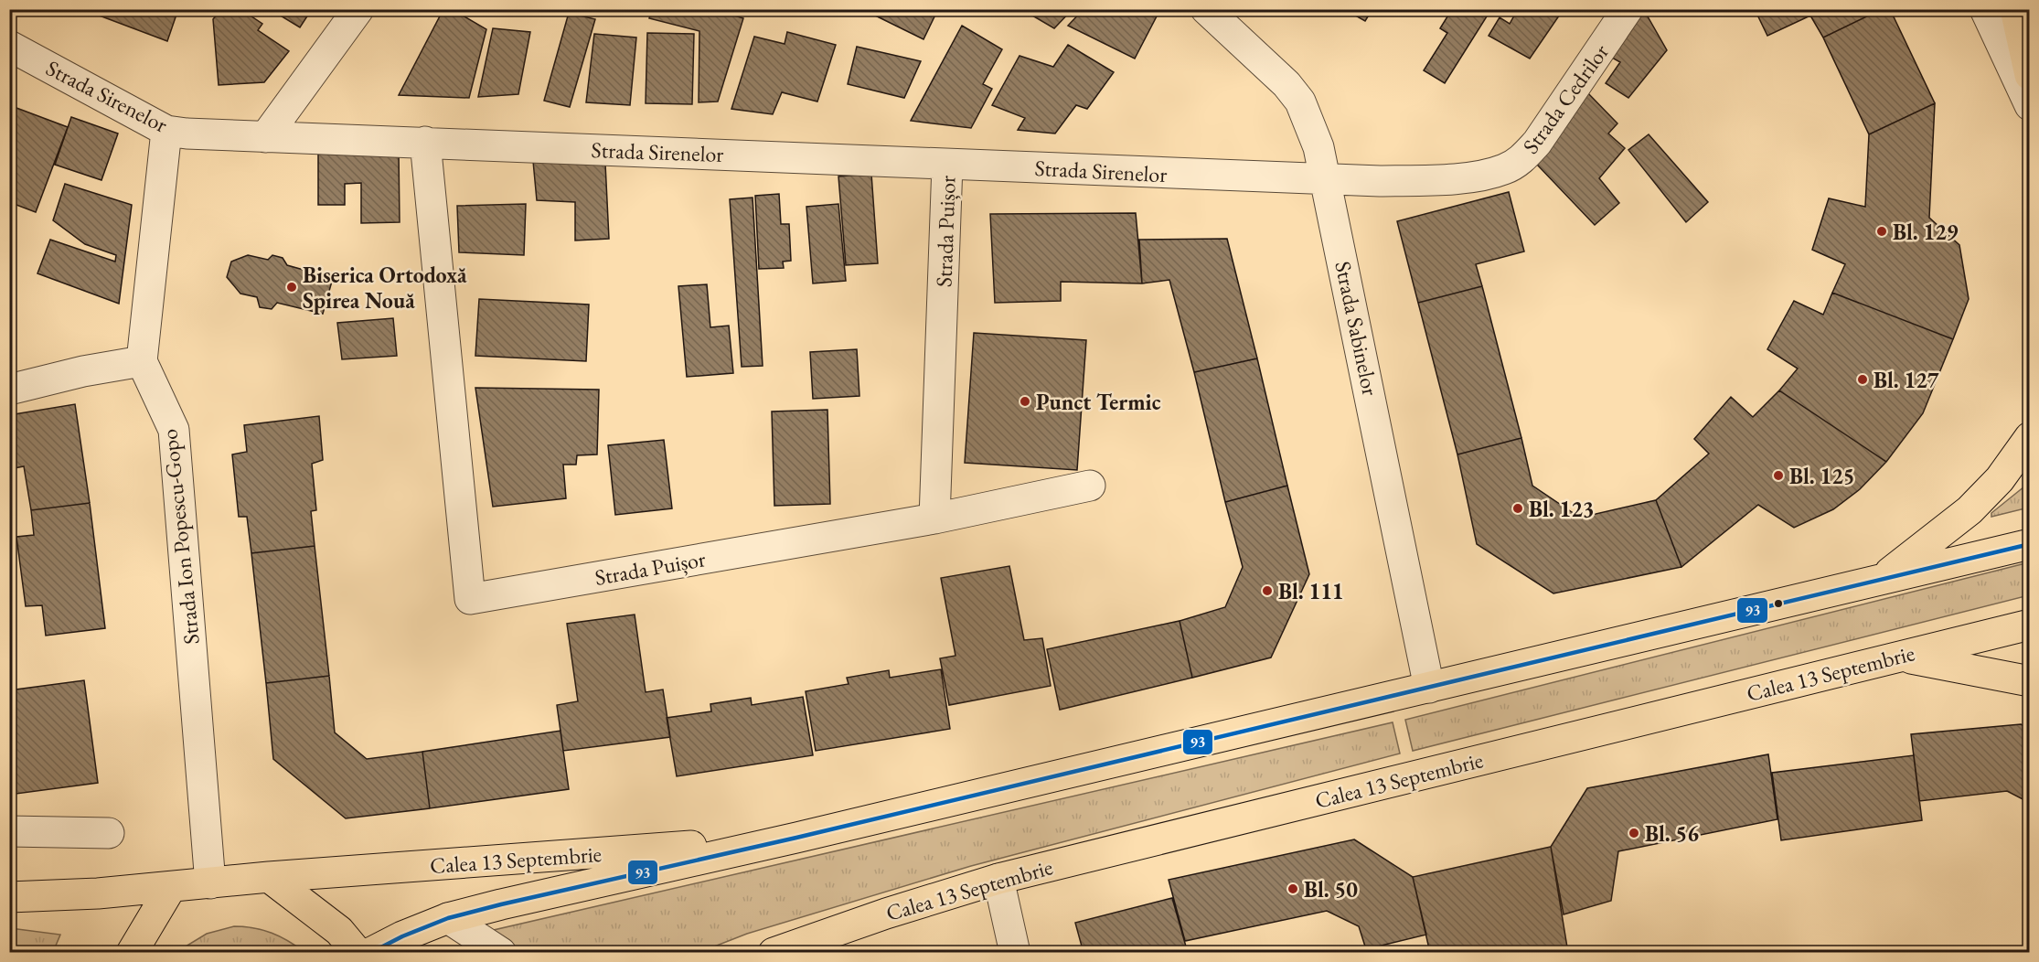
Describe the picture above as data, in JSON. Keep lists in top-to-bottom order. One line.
{"streets":{"main road":["Calea 13 Septembrie"],"street":["Strada Sirenelor","Strada Cedrilor","Strada Puișor","Strada Sabinelor","Strada Ion Popescu-Gopo"]},"crossings":[["Strada Sirenelor","Strada Cedrilor"],["Strada Sirenelor","Strada Puișor"],["Strada Sirenelor","Strada Sabinelor"],["Strada Cedrilor","Strada Sabinelor"],["Strada Sabinelor","Calea 13 Septembrie"],["Strada Ion Popescu-Gopo","Calea 13 Septembrie"]],"places":["Bl. 129","Biserica Ortodoxă Spirea Nouă","Bl. 127","Punct Termic","Bl. 125","Bl. 123","Bl. 111","Bl. 56","Bl. 50"],"lines":["transit line 93"]}
